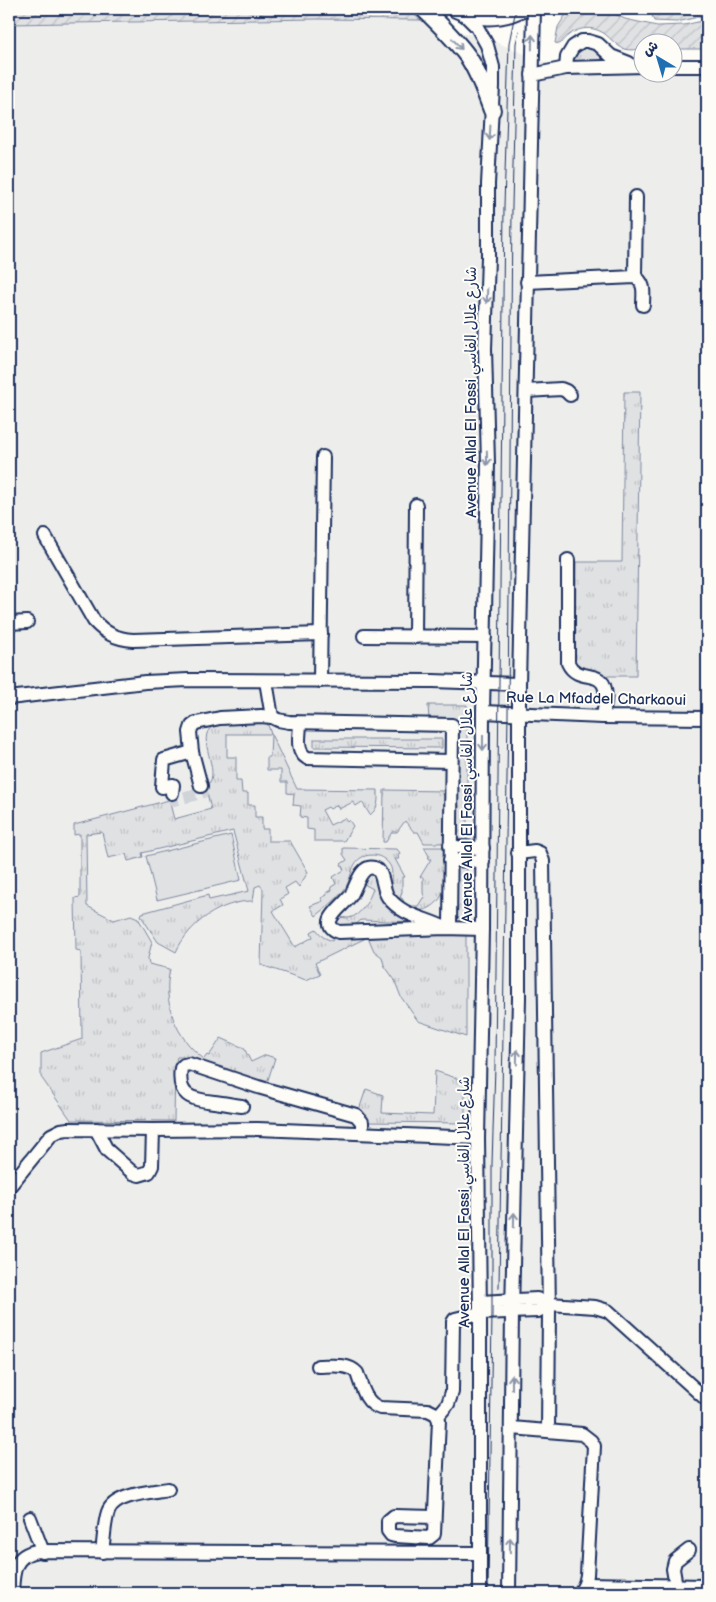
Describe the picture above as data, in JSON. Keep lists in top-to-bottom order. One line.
{"streets":{"street":["Avenue Allal El Fassi شارع علال الفاسي","Rue La Mfaddel Charkaoui"]},"crossings":[["Avenue Allal El Fassi شارع علال الفاسي","Rue La Mfaddel Charkaoui"]],"north":"top left"}
